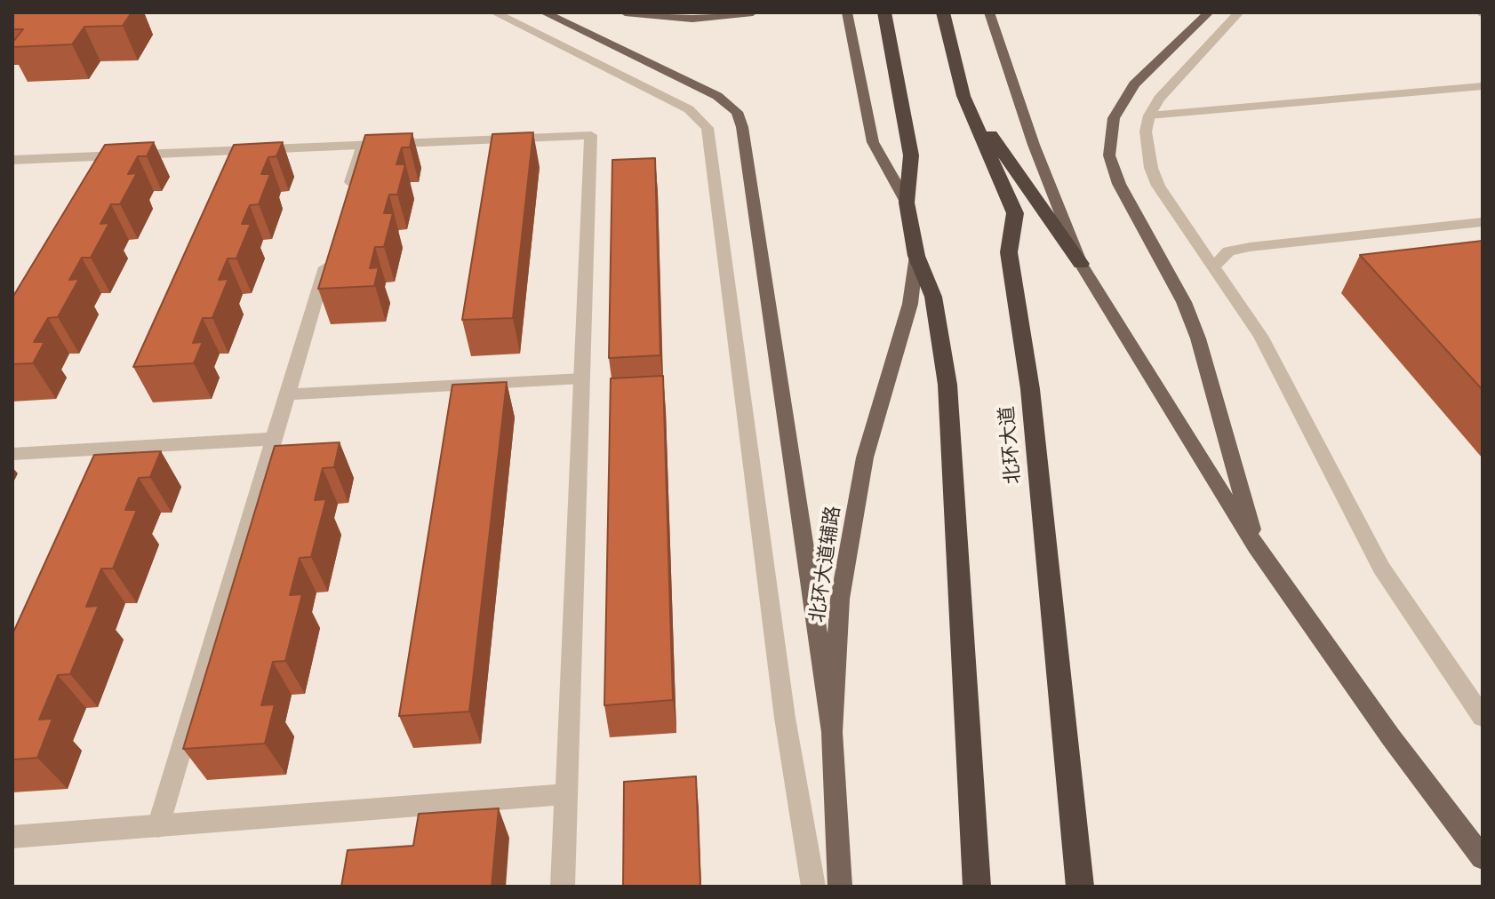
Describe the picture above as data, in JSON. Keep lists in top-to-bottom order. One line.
{"streets":{"highway":["北环大道"],"main road":["北环大道辅路"]}}
